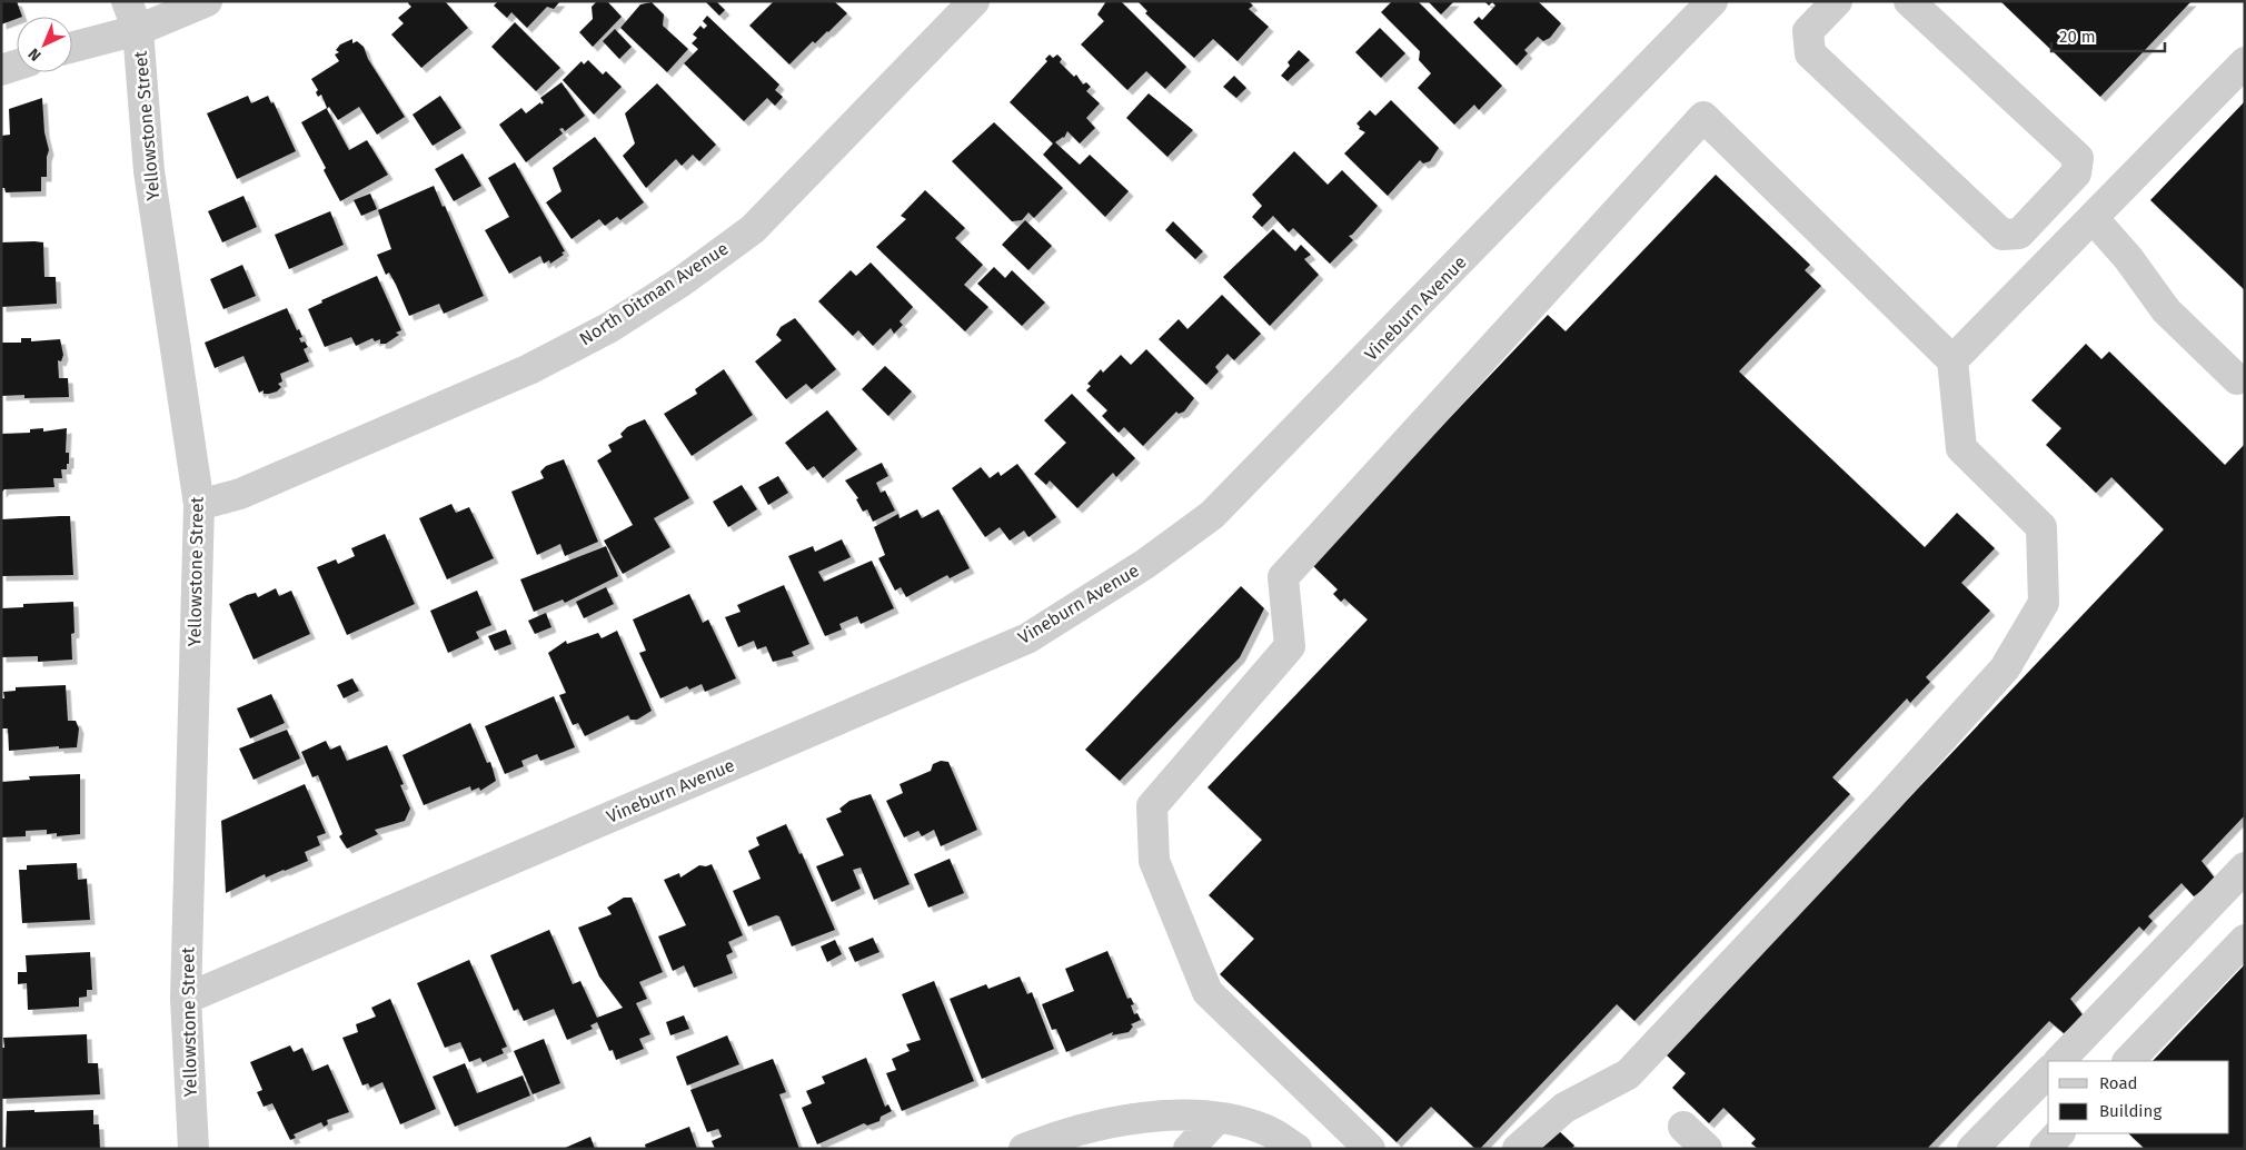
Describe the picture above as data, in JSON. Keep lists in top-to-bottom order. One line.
{"streets":{"street":["Yellowstone Street","North Ditman Avenue","Vineburn Avenue"]},"crossings":[["Yellowstone Street","North Ditman Avenue"],["Yellowstone Street","Vineburn Avenue"]],"legend":["Road","Building"],"scale_bar":"20 m","north":"bottom left"}
